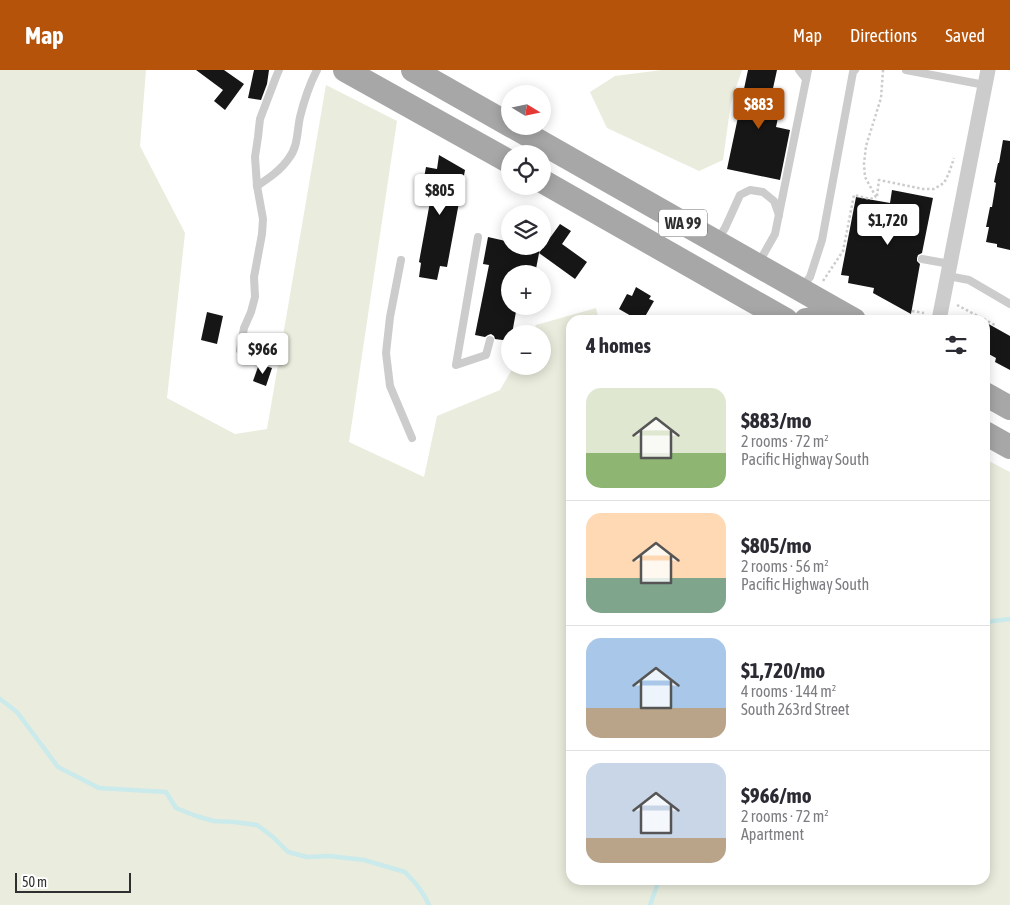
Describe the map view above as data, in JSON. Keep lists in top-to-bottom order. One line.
{"streets":{"main road":["WA 99"]},"scale_bar":"50 m","north":"right","page":{"header":"Map","nav":["Map","Directions","Saved"],"map_buttons":["+","−"],"price":["$883","$805","$1,720","$966"],"heading":"4 homes","list":[{"name":"$883/mo","note":"2 rooms · 72 m² · Pacific Highway South"},{"name":"$805/mo","note":"2 rooms · 56 m² · Pacific Highway South"},{"name":"$1,720/mo","note":"4 rooms · 144 m² · South 263rd Street"},{"name":"$966/mo","note":"2 rooms · 72 m² · Apartment"}],"scale":"50 m"}}
